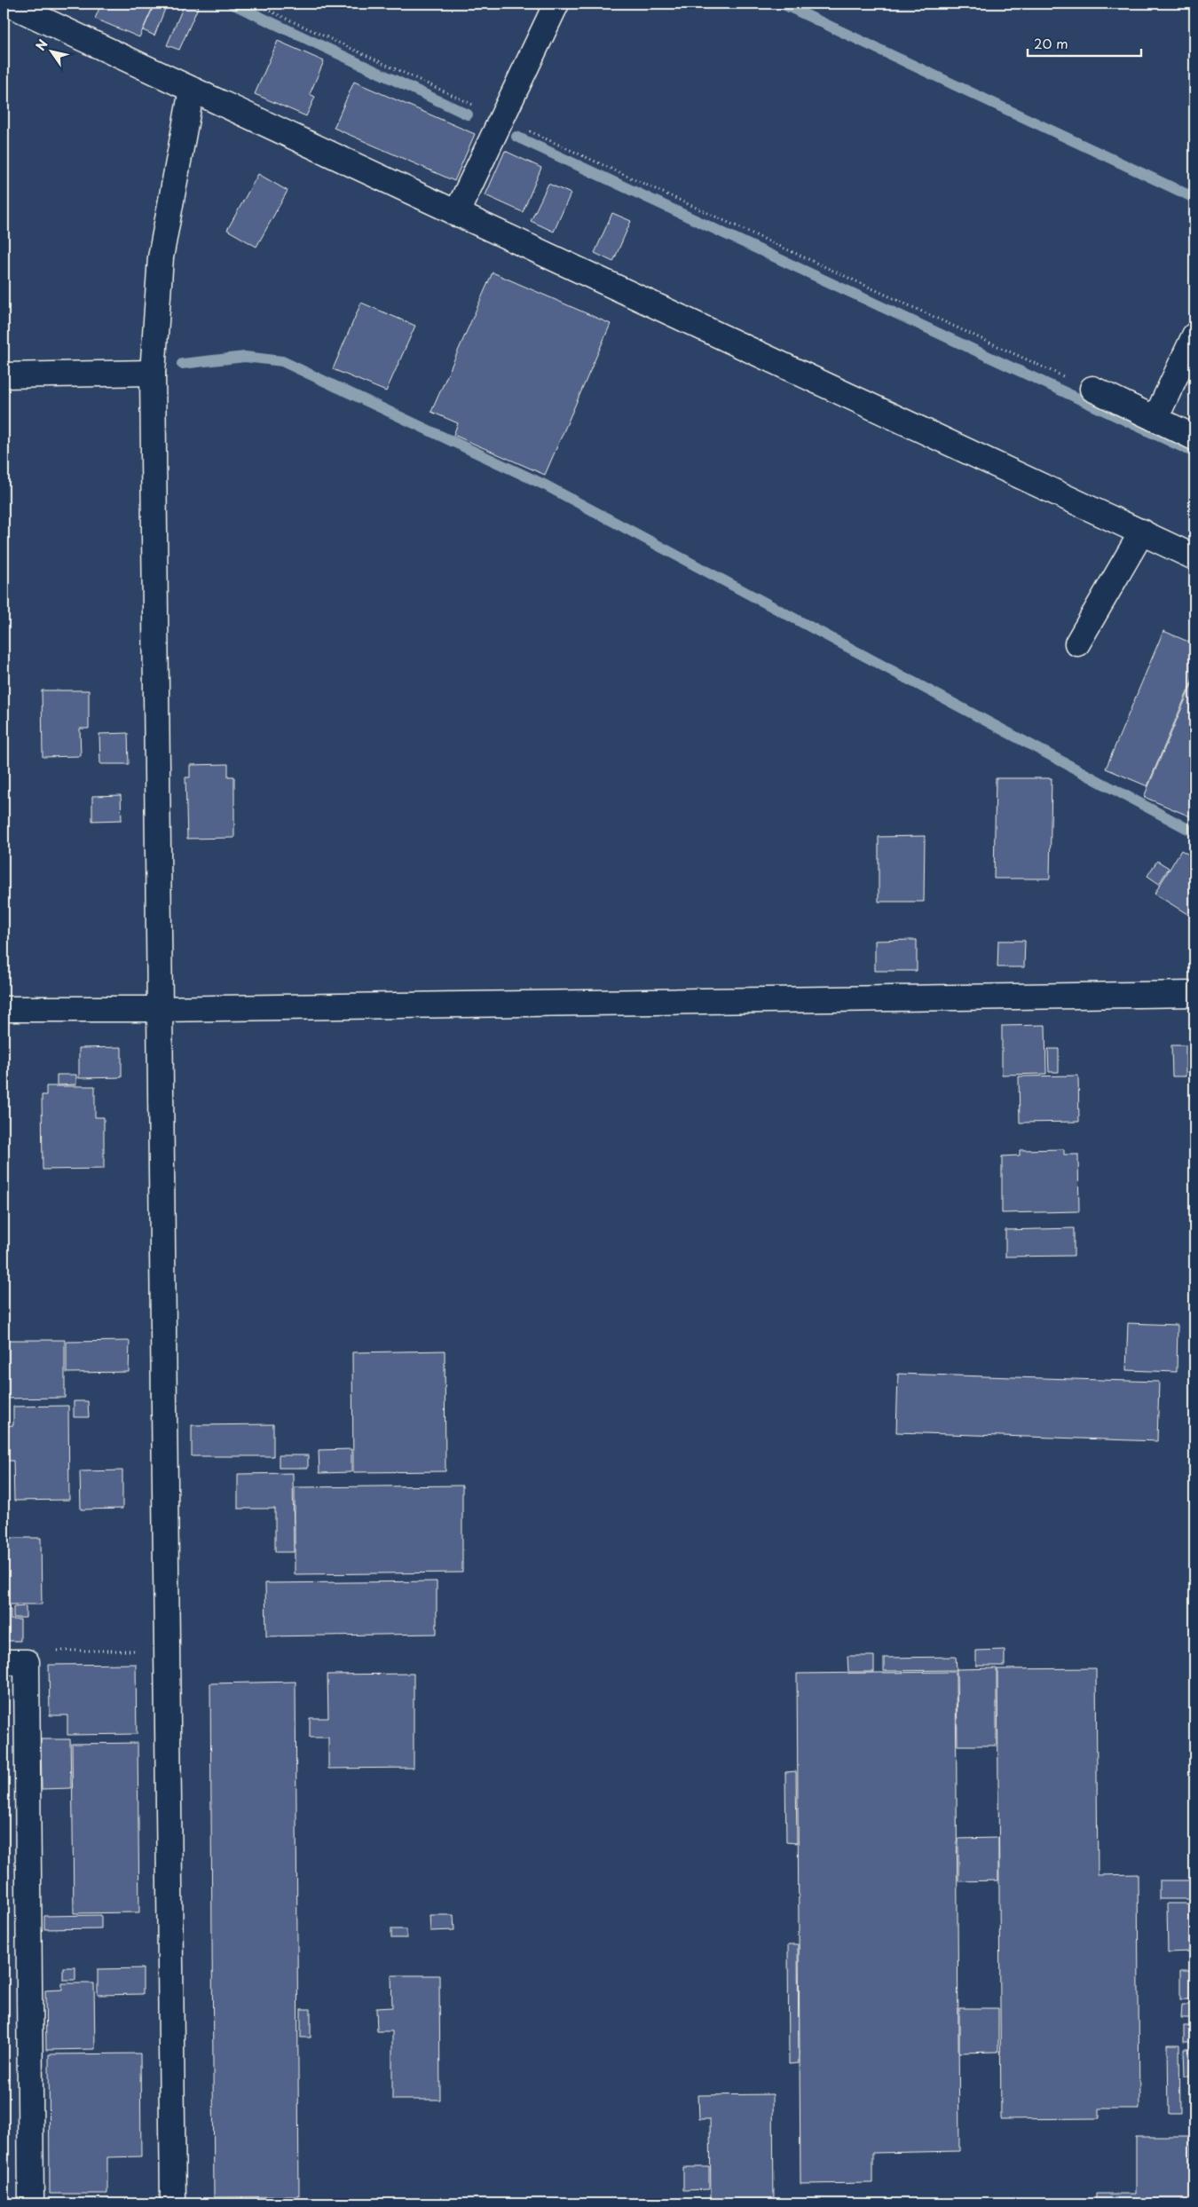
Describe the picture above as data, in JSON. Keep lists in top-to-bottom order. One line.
{"scale_bar":"20 m","north":"top left"}
